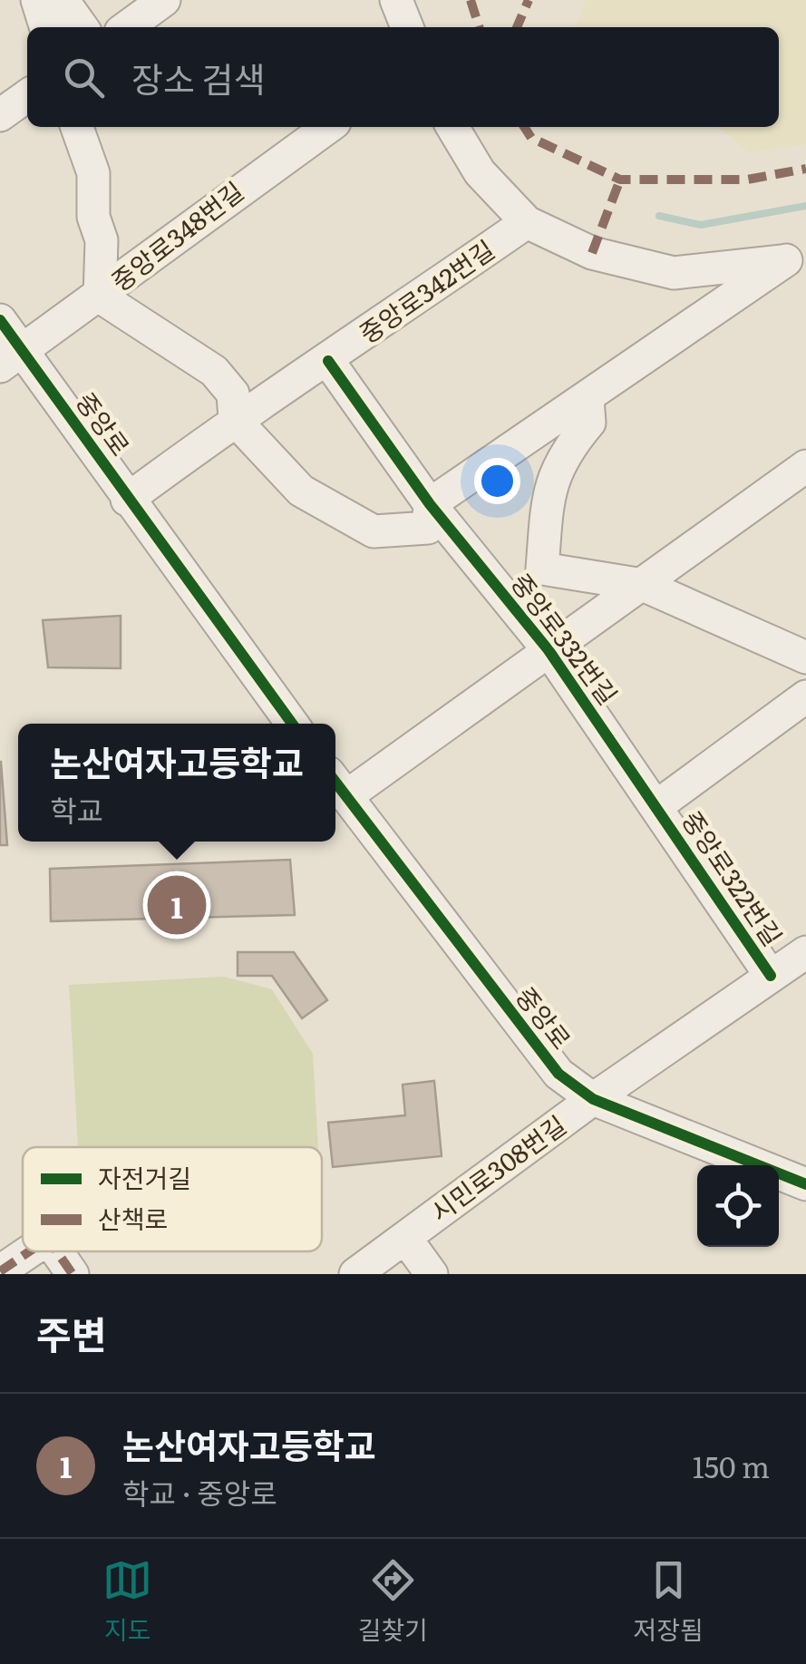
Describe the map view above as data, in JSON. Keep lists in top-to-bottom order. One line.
{"streets":{"street":["중앙로348번길","중앙로342번길","중앙로","중앙로332번길","중앙로322번길","시민로308번길"]},"crossings":[["중앙로348번길","중앙로"],["중앙로342번길","중앙로"],["중앙로342번길","중앙로332번길"],["중앙로","중앙로332번길"],["중앙로","중앙로322번길"],["중앙로","시민로308번길"],["중앙로332번길","중앙로322번길"],["중앙로322번길","시민로308번길"]],"legend":["자전거길","산책로"],"page":{"search":"장소 검색","popup":["논산여자고등학교","학교"],"pins":"1","heading":"주변","list":[{"mark":"1","name":"논산여자고등학교","note":"학교 · 중앙로","value":"150 m"}],"nav":["지도","길찾기","저장됨"]}}
